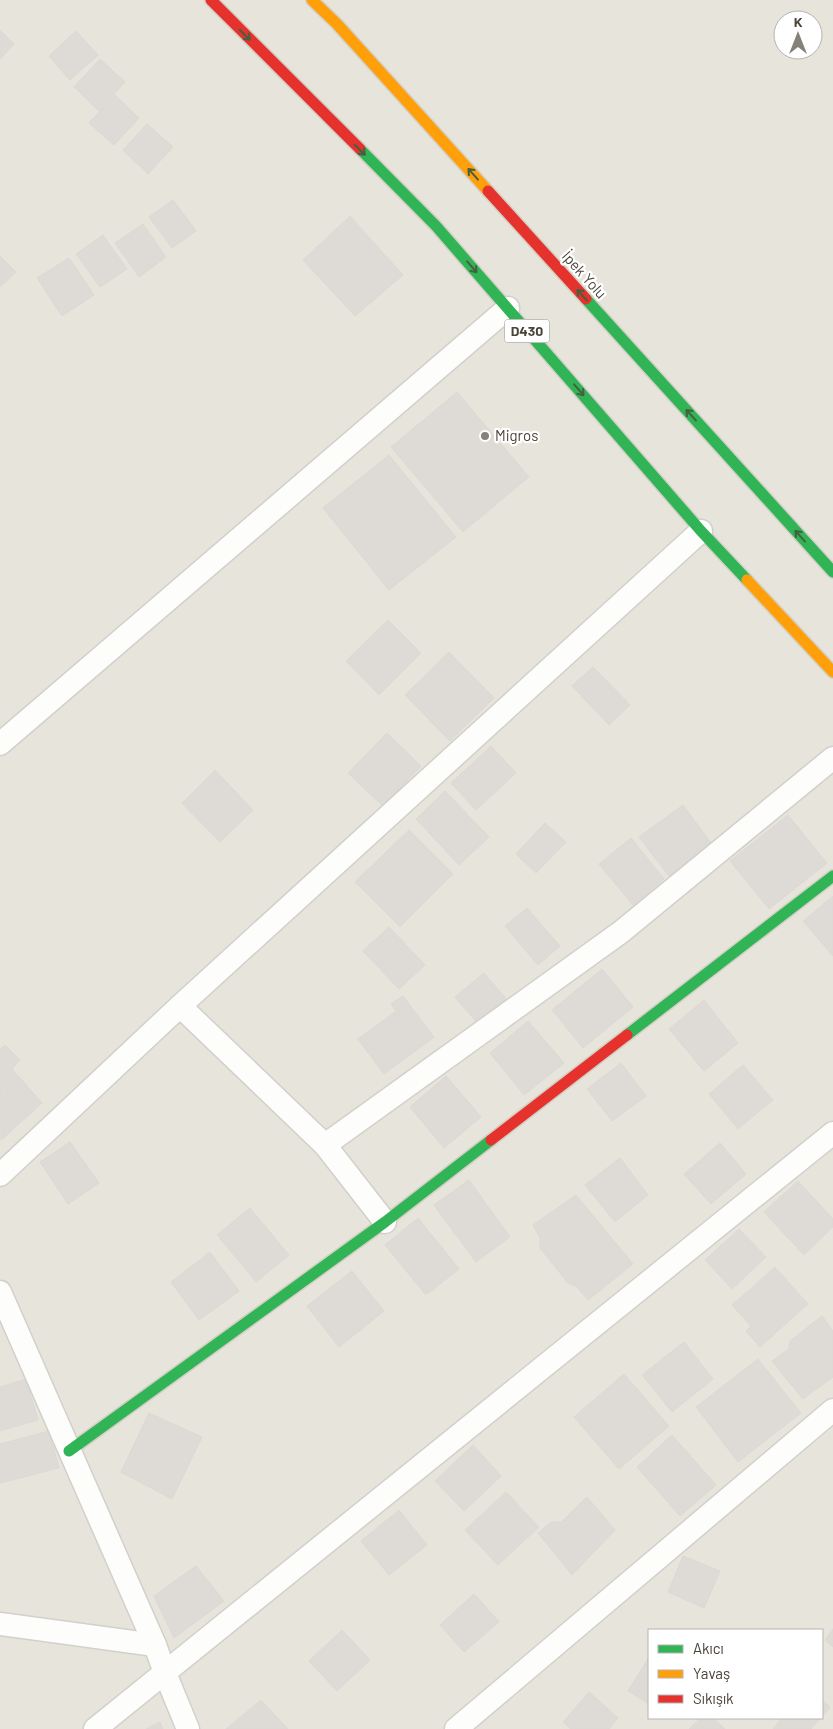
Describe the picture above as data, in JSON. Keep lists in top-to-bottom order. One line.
{"streets":{"main road":["İpek Yolu","D430"]},"places":["Migros"],"legend":["Akıcı","Yavaş","Sıkışık"],"north":"top"}
